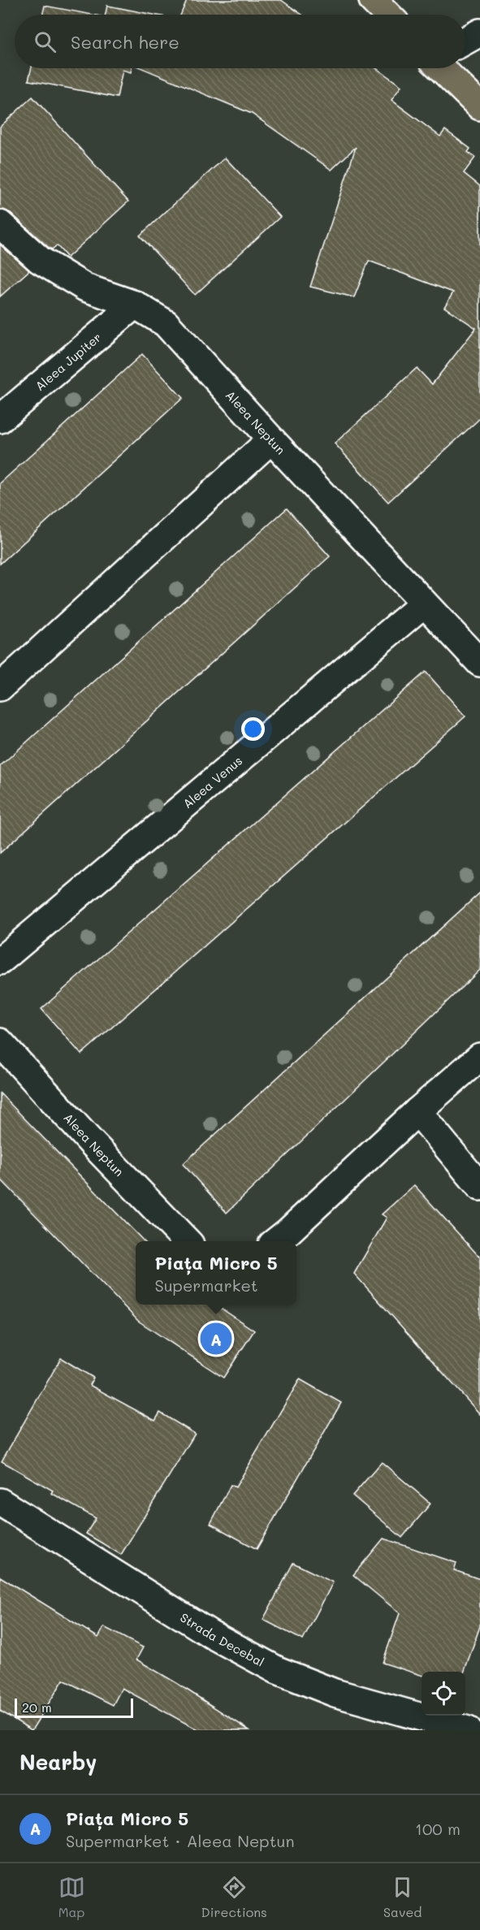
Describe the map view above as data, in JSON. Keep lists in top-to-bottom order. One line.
{"streets":{"street":["Aleea Jupiter","Aleea Neptun","Aleea Venus","Strada Decebal"]},"crossings":[["Aleea Jupiter","Aleea Neptun"],["Aleea Neptun","Aleea Venus"]],"scale_bar":"20 m","page":{"search":"Search here","popup":["Piața Micro 5","Supermarket"],"pins":"A","scale":"20 m","heading":"Nearby","list":[{"mark":"A","name":"Piața Micro 5","note":"Supermarket · Aleea Neptun","value":"100 m"}],"nav":["Map","Directions","Saved"]}}
